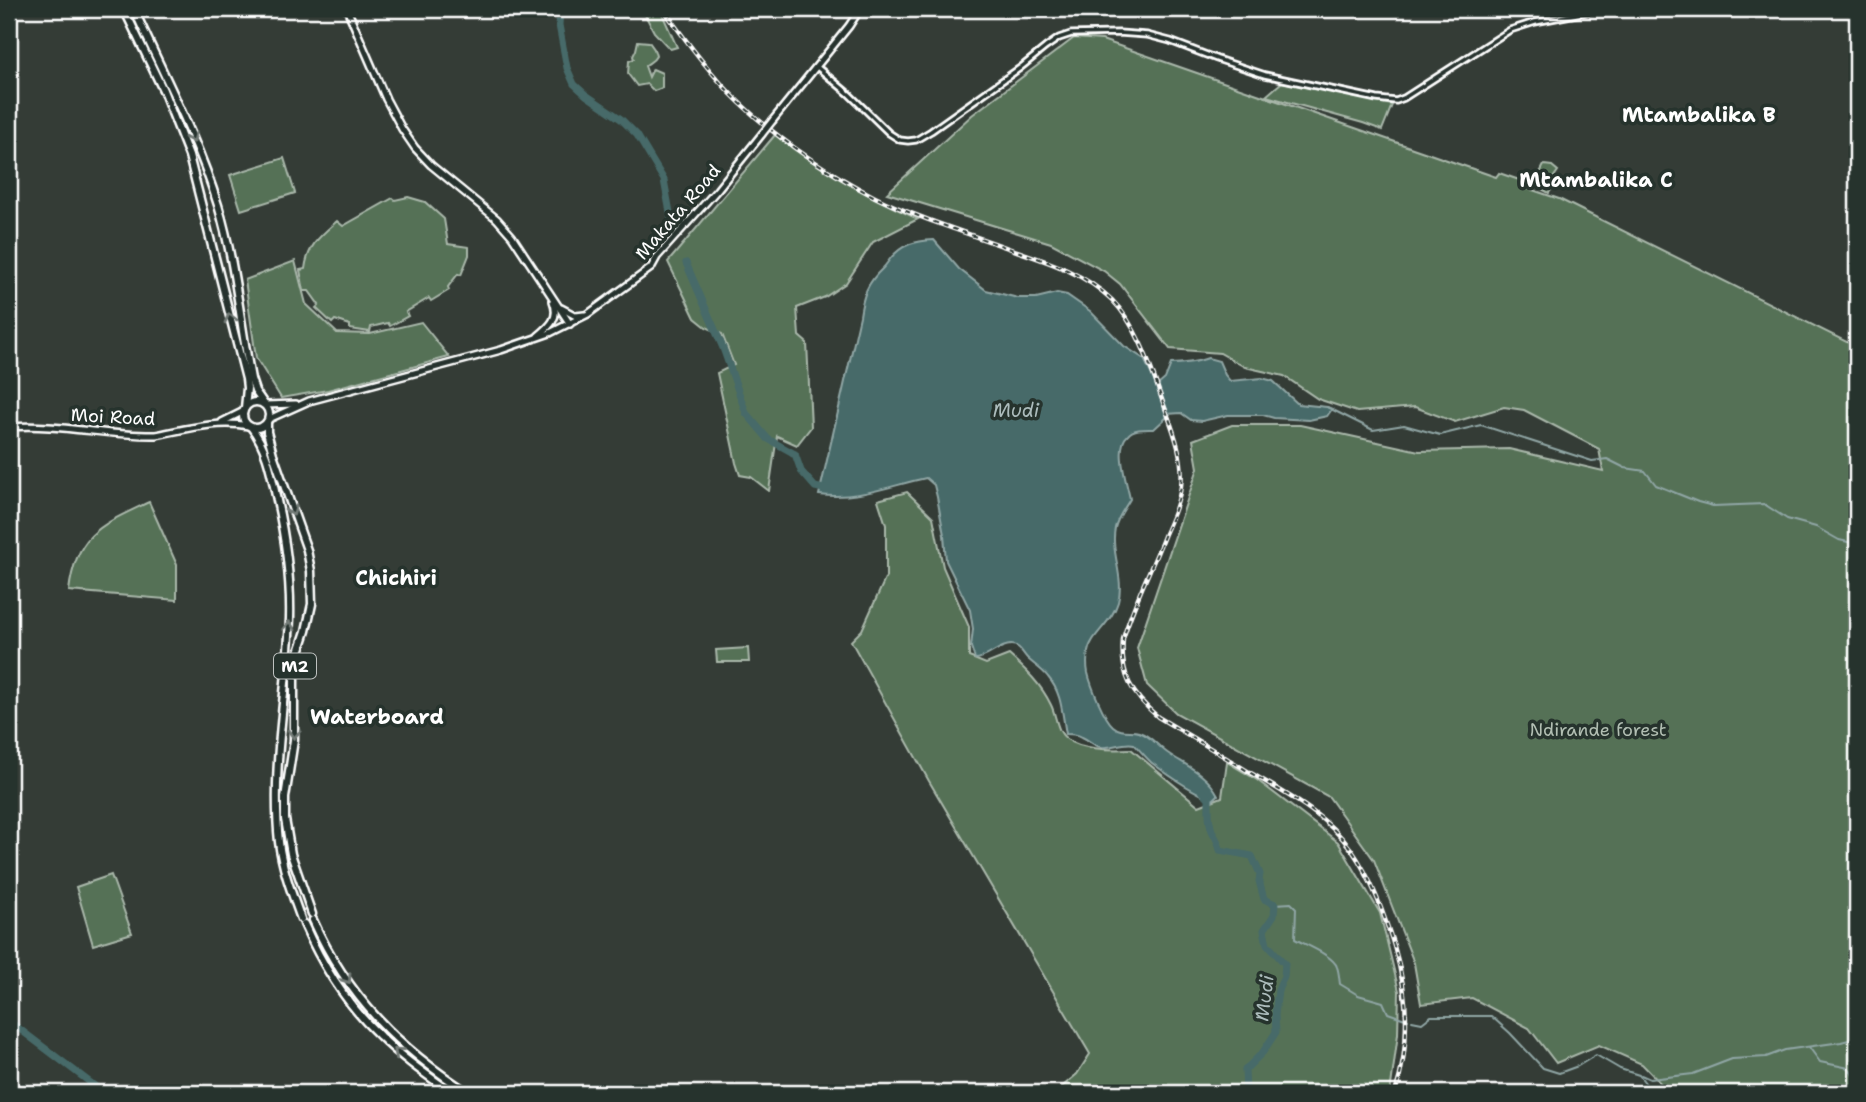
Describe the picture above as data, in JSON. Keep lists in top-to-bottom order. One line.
{"streets":{"highway":["M2"],"main road":["Makata Road","Moi Road"]},"crossings":[["Makata Road","M2"]],"districts":["Mtambalika B","Mtambalika C","Chichiri","Waterboard"],"water":["Mudi"],"parks":["Ndirande forest"]}
